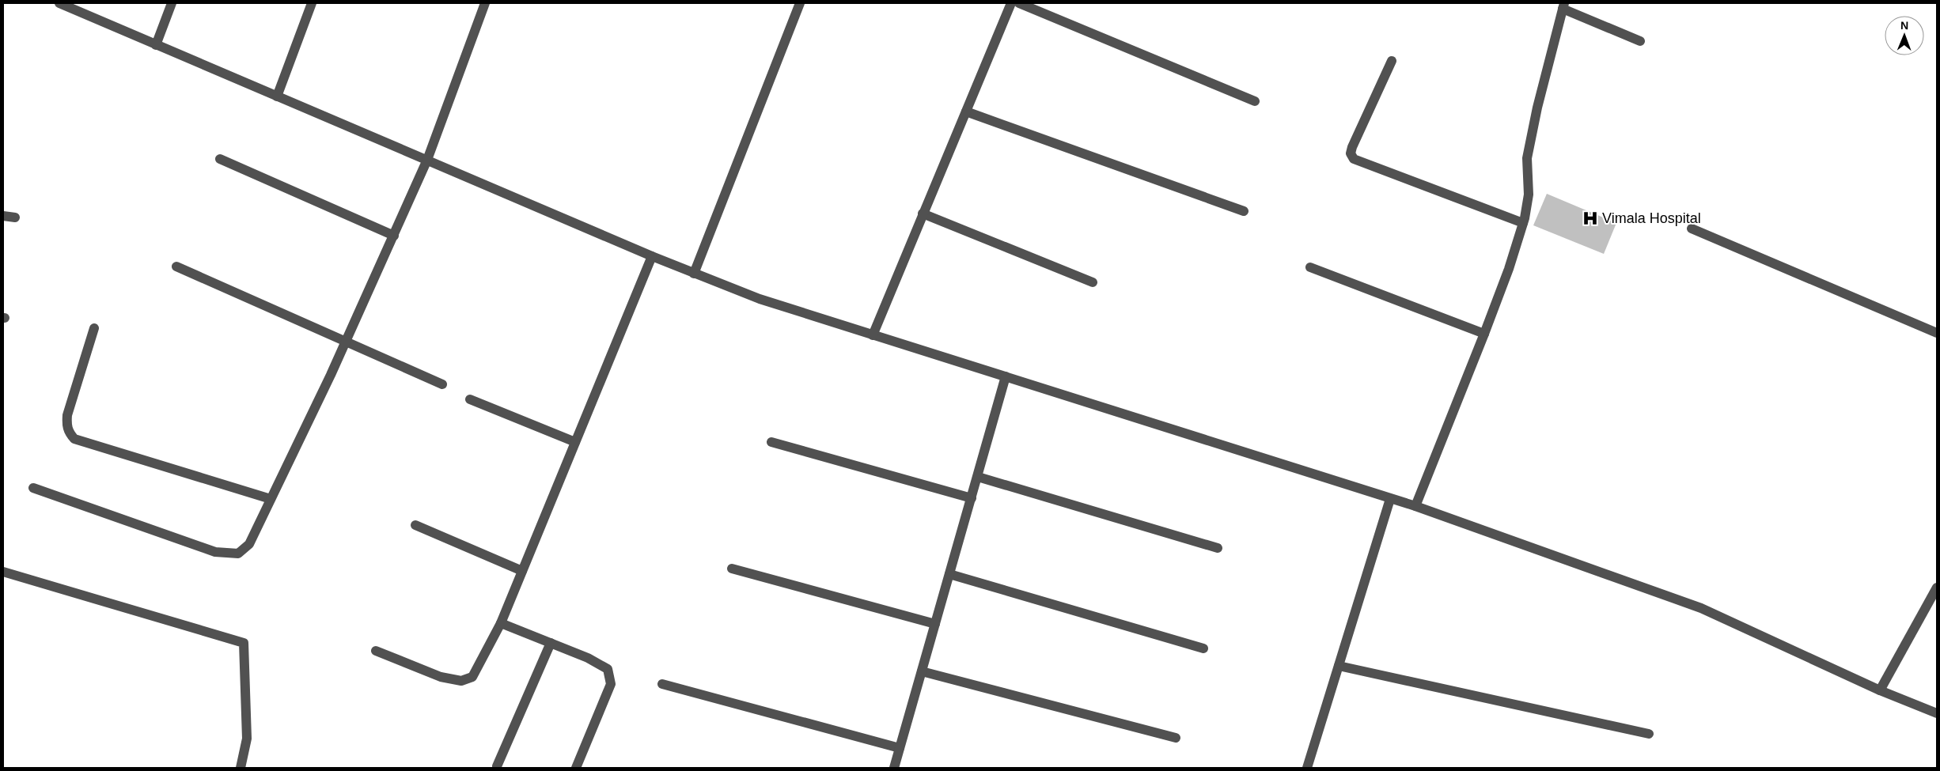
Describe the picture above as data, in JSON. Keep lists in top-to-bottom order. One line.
{"places":{"hospital":["Vimala Hospital"]},"north":"top"}
